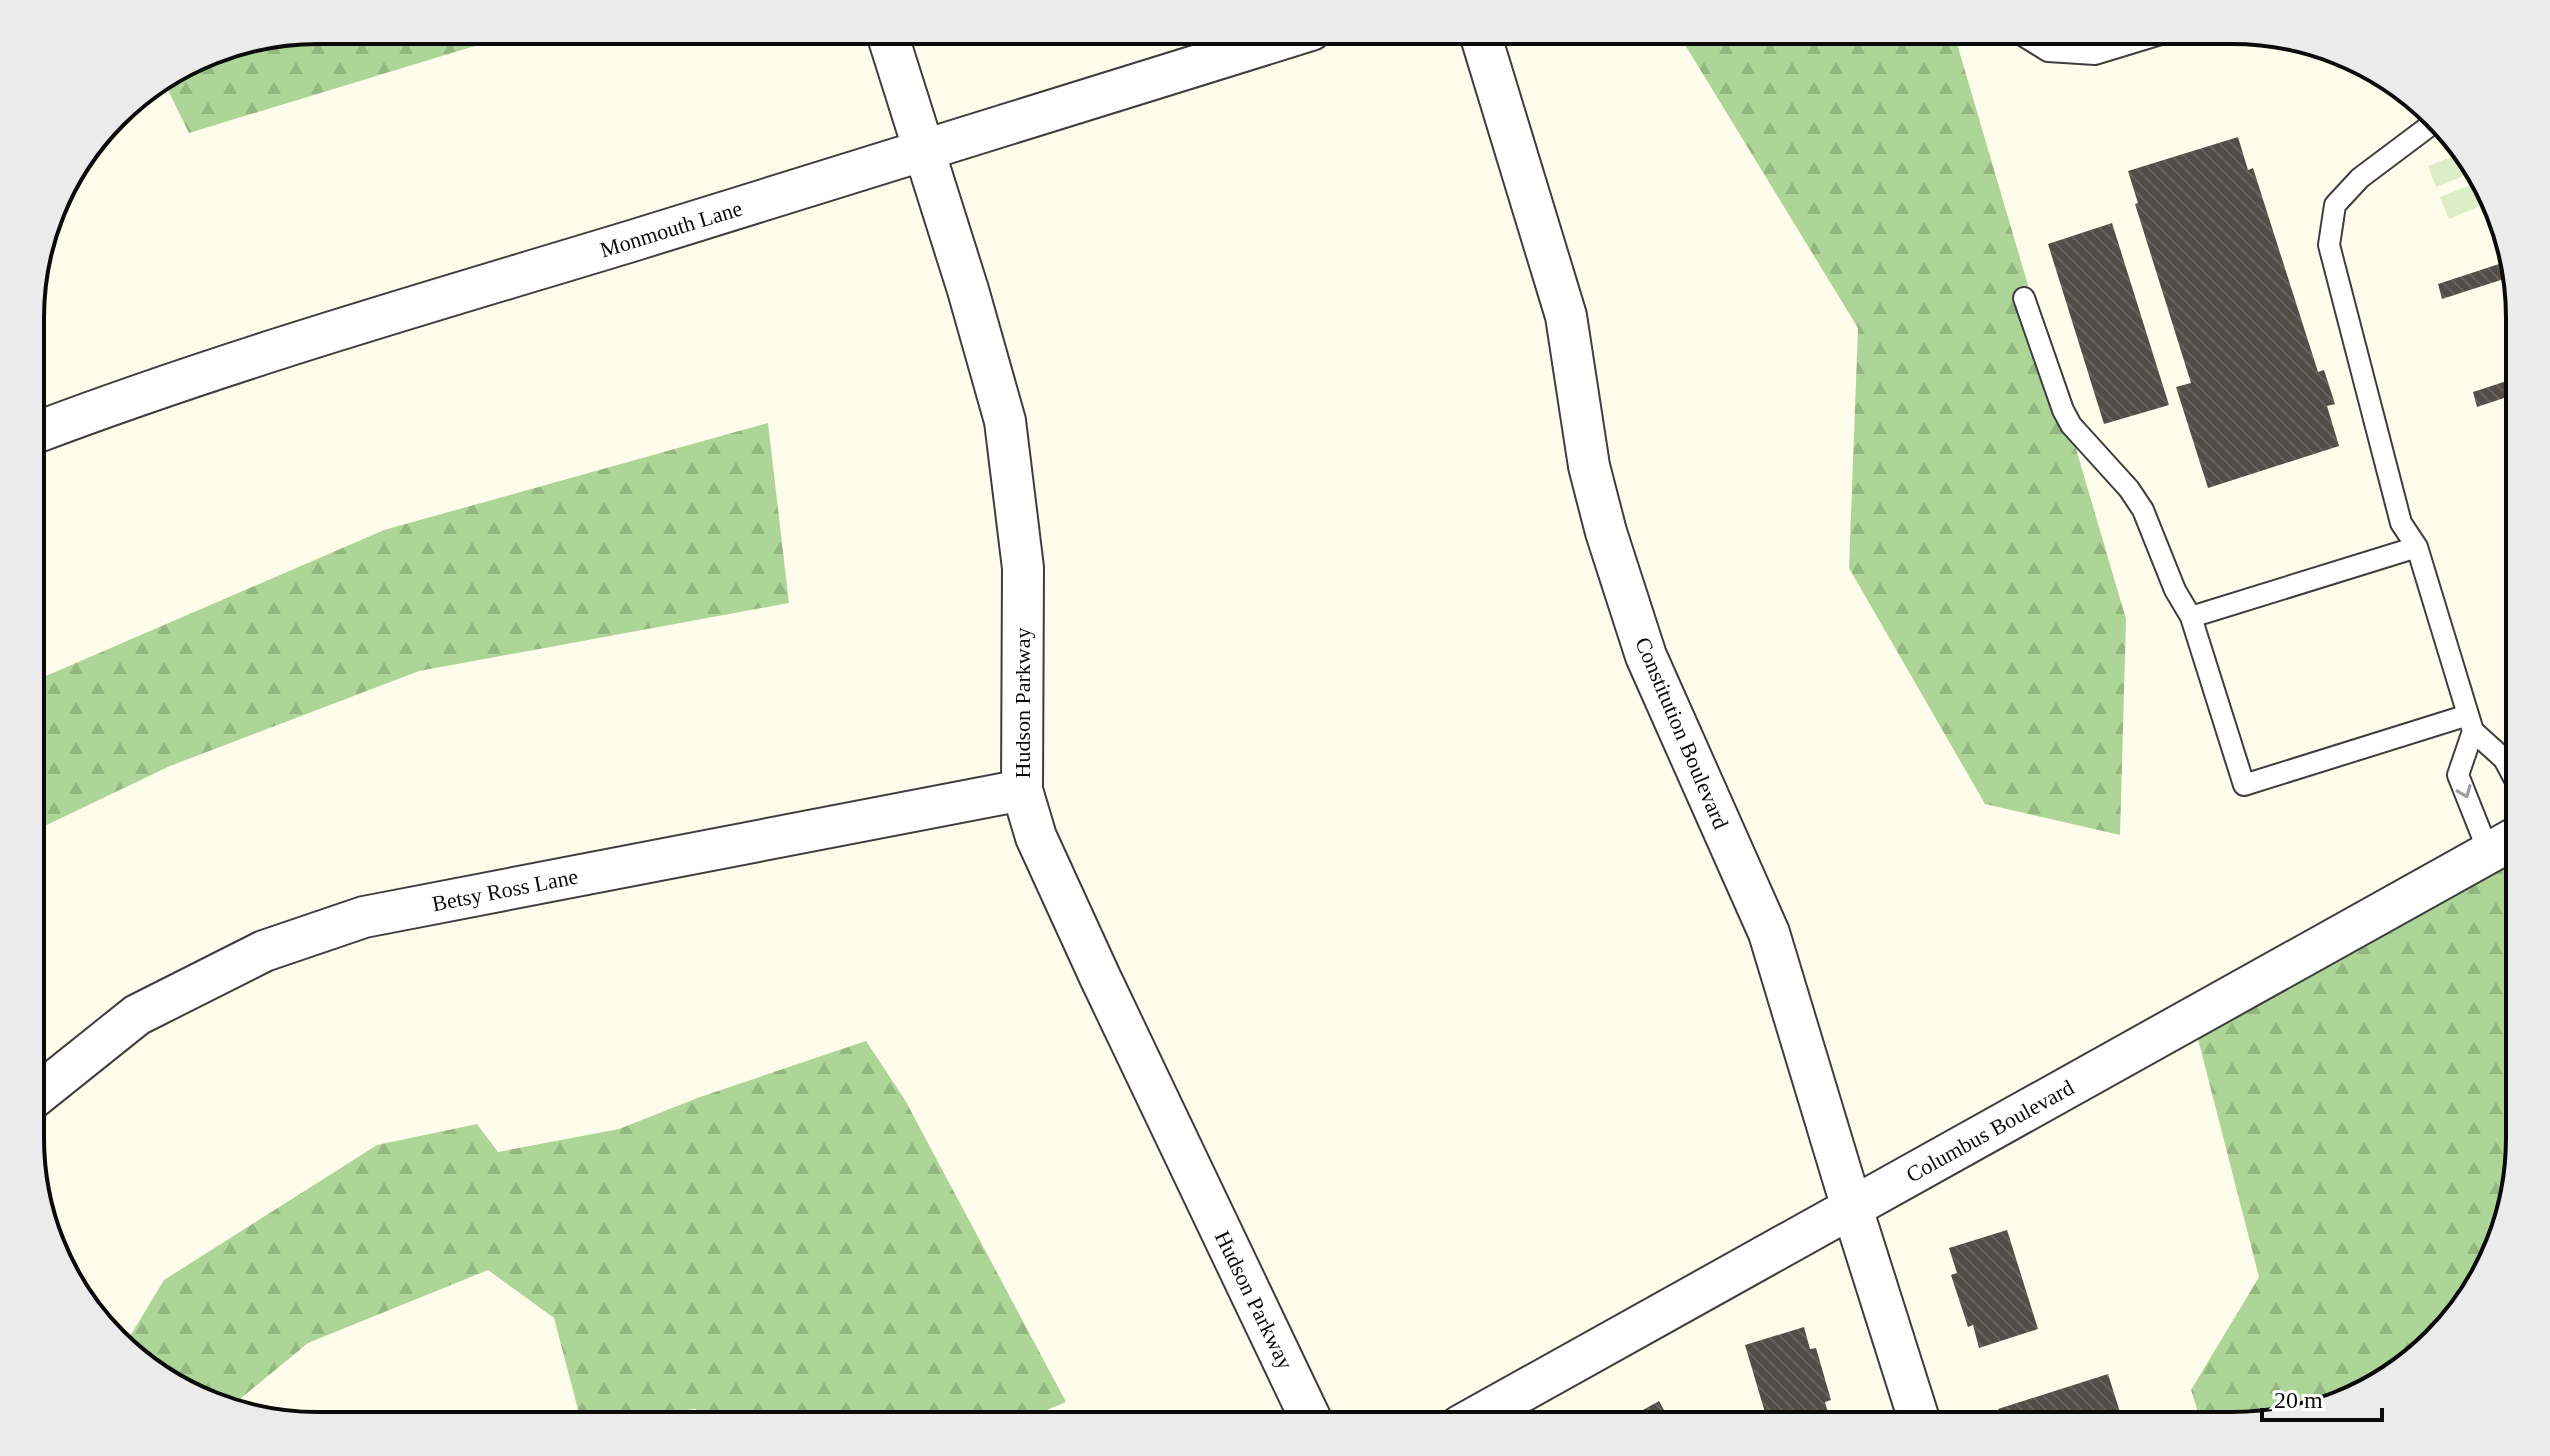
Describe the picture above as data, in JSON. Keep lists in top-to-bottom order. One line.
{"streets":{"street":["Monmouth Lane","Hudson Parkway","Constitution Boulevard","Betsy Ross Lane","Columbus Boulevard"]},"crossings":[["Monmouth Lane","Hudson Parkway"],["Hudson Parkway","Betsy Ross Lane"],["Constitution Boulevard","Columbus Boulevard"]],"scale_bar":"20 m"}
